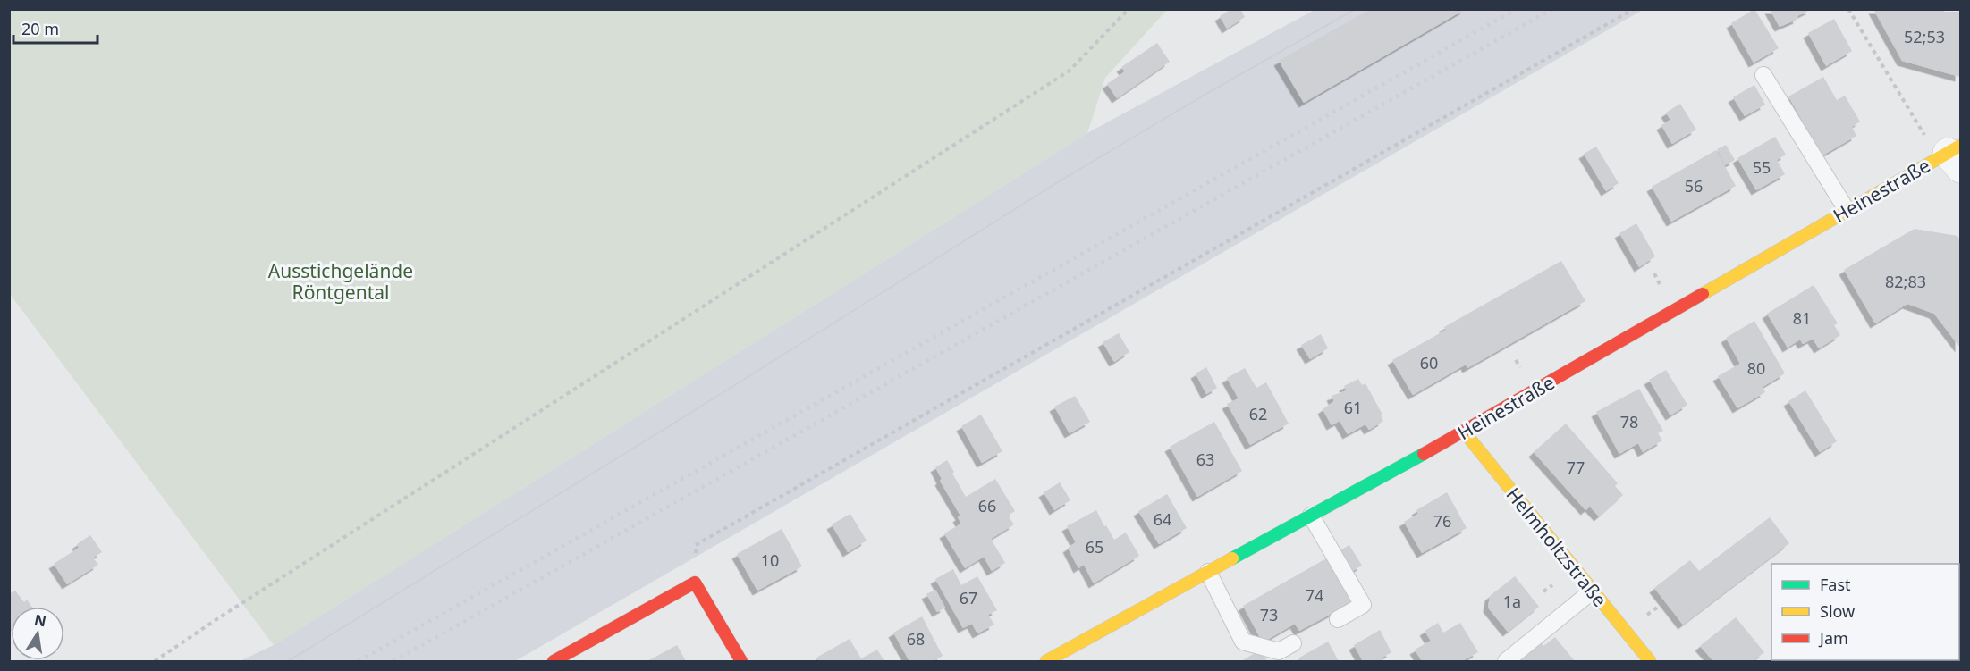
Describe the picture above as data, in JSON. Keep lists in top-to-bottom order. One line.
{"streets":{"street":["Heinestraße","Helmholtzstraße"]},"crossings":[["Heinestraße","Helmholtzstraße"]],"parks":["Ausstichgelände Röntgental"],"house_numbers":["52;53","55","56","82;83","81","60","80","61","62","78","63","77","66","64","76","65","10","74","67","1a","73","68"],"legend":["Fast","Slow","Jam"],"scale_bar":"20 m","north":"top"}
